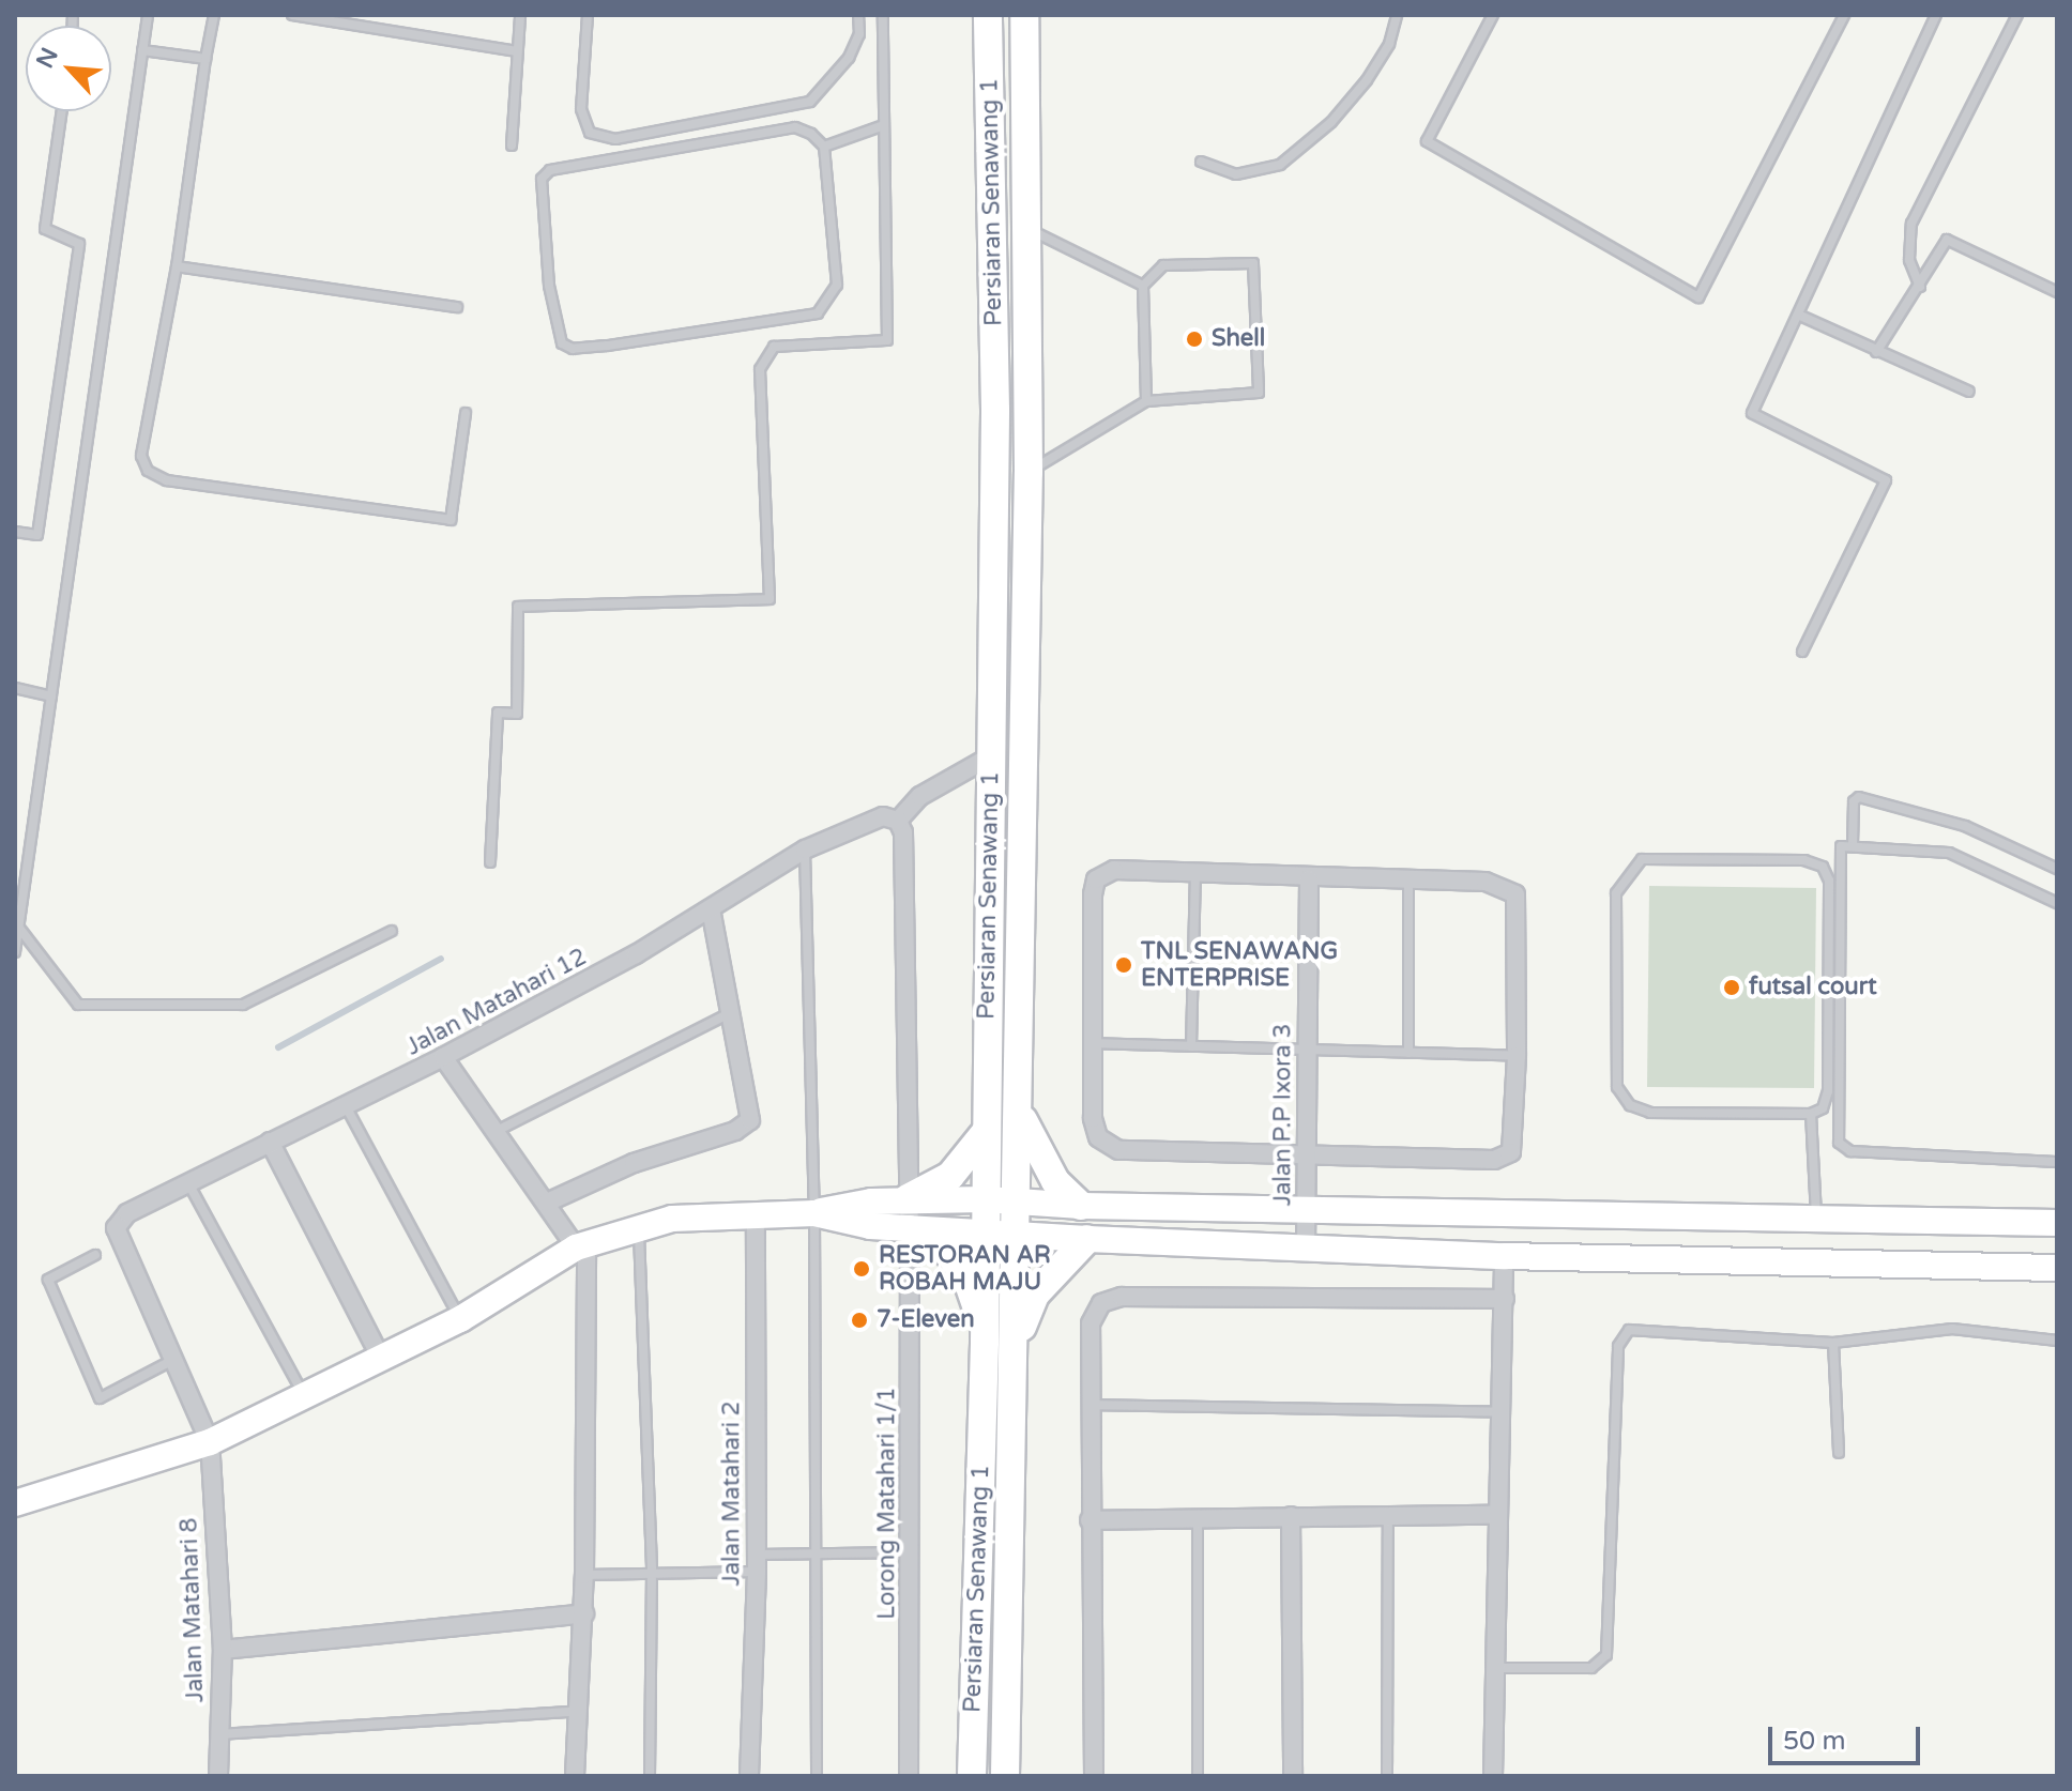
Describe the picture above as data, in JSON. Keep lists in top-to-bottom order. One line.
{"streets":{"main road":["Persiaran Senawang 1"],"street":["Jalan Matahari 12","Jalan P.P Ixora 3","Jalan Matahari 2","Lorong Matahari 1/1","Jalan Matahari 8"]},"crossings":[["Jalan Matahari 12","Lorong Matahari 1/1"]],"places":["Shell","TNL SENAWANG ENTERPRISE","futsal court","RESTORAN AR ROBAH MAJU","7-Eleven"],"scale_bar":"50 m","north":"top left"}
